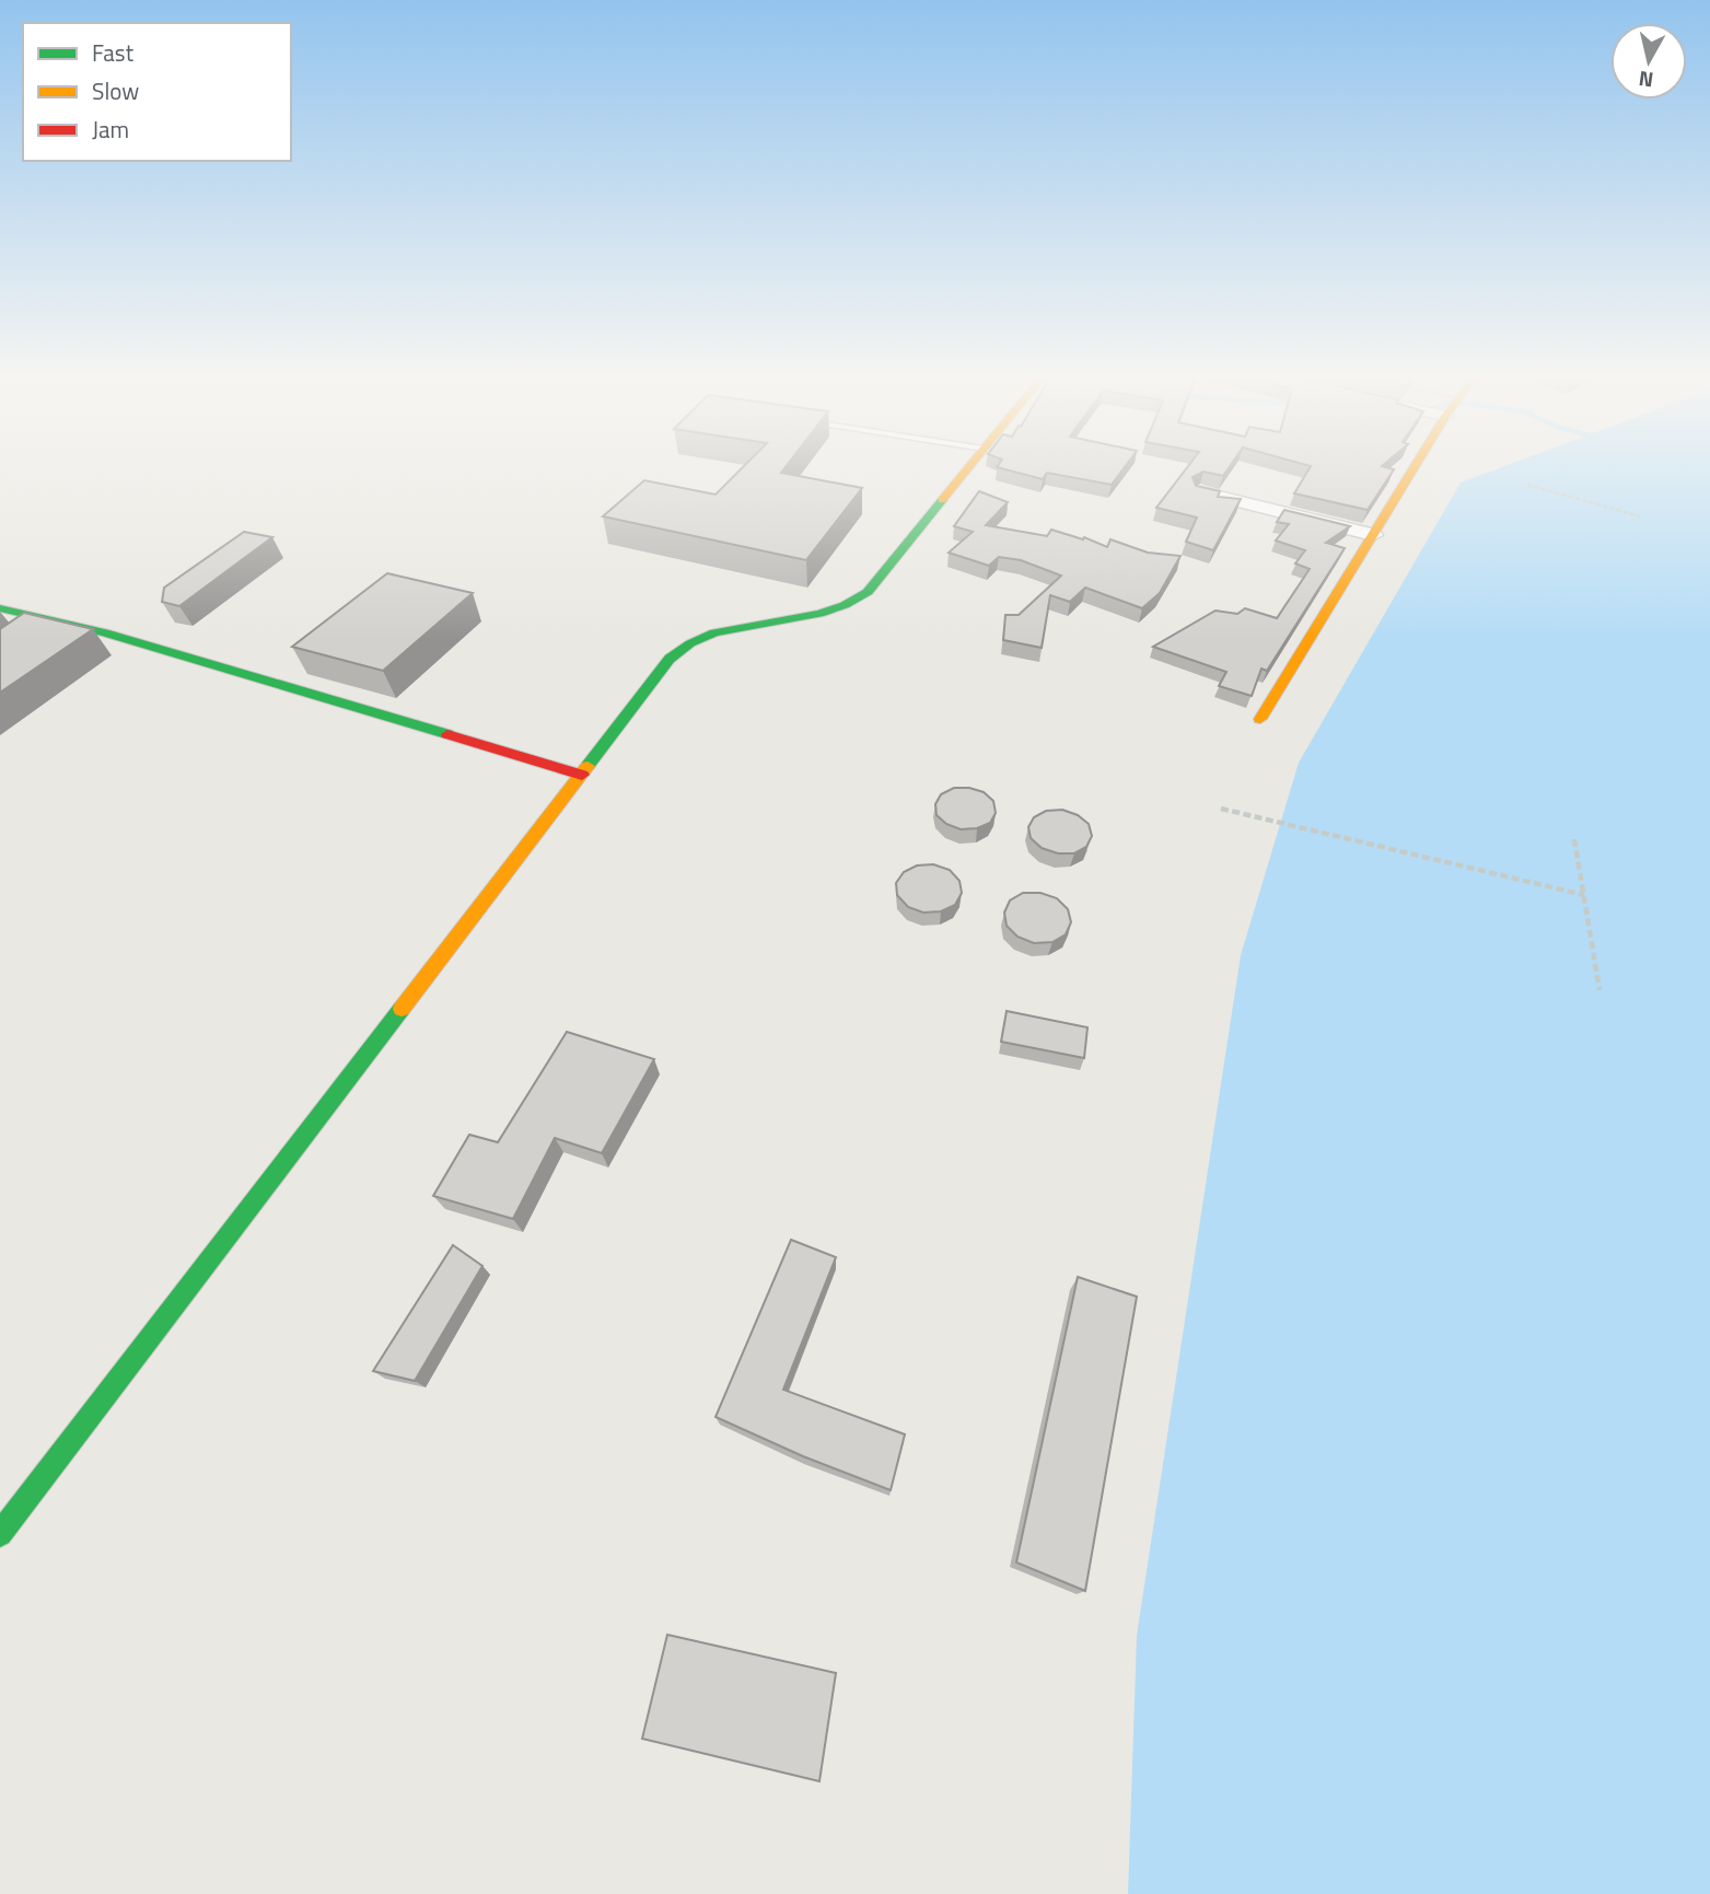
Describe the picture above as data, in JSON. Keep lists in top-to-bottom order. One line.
{"legend":["Fast","Slow","Jam"],"north":"bottom"}
